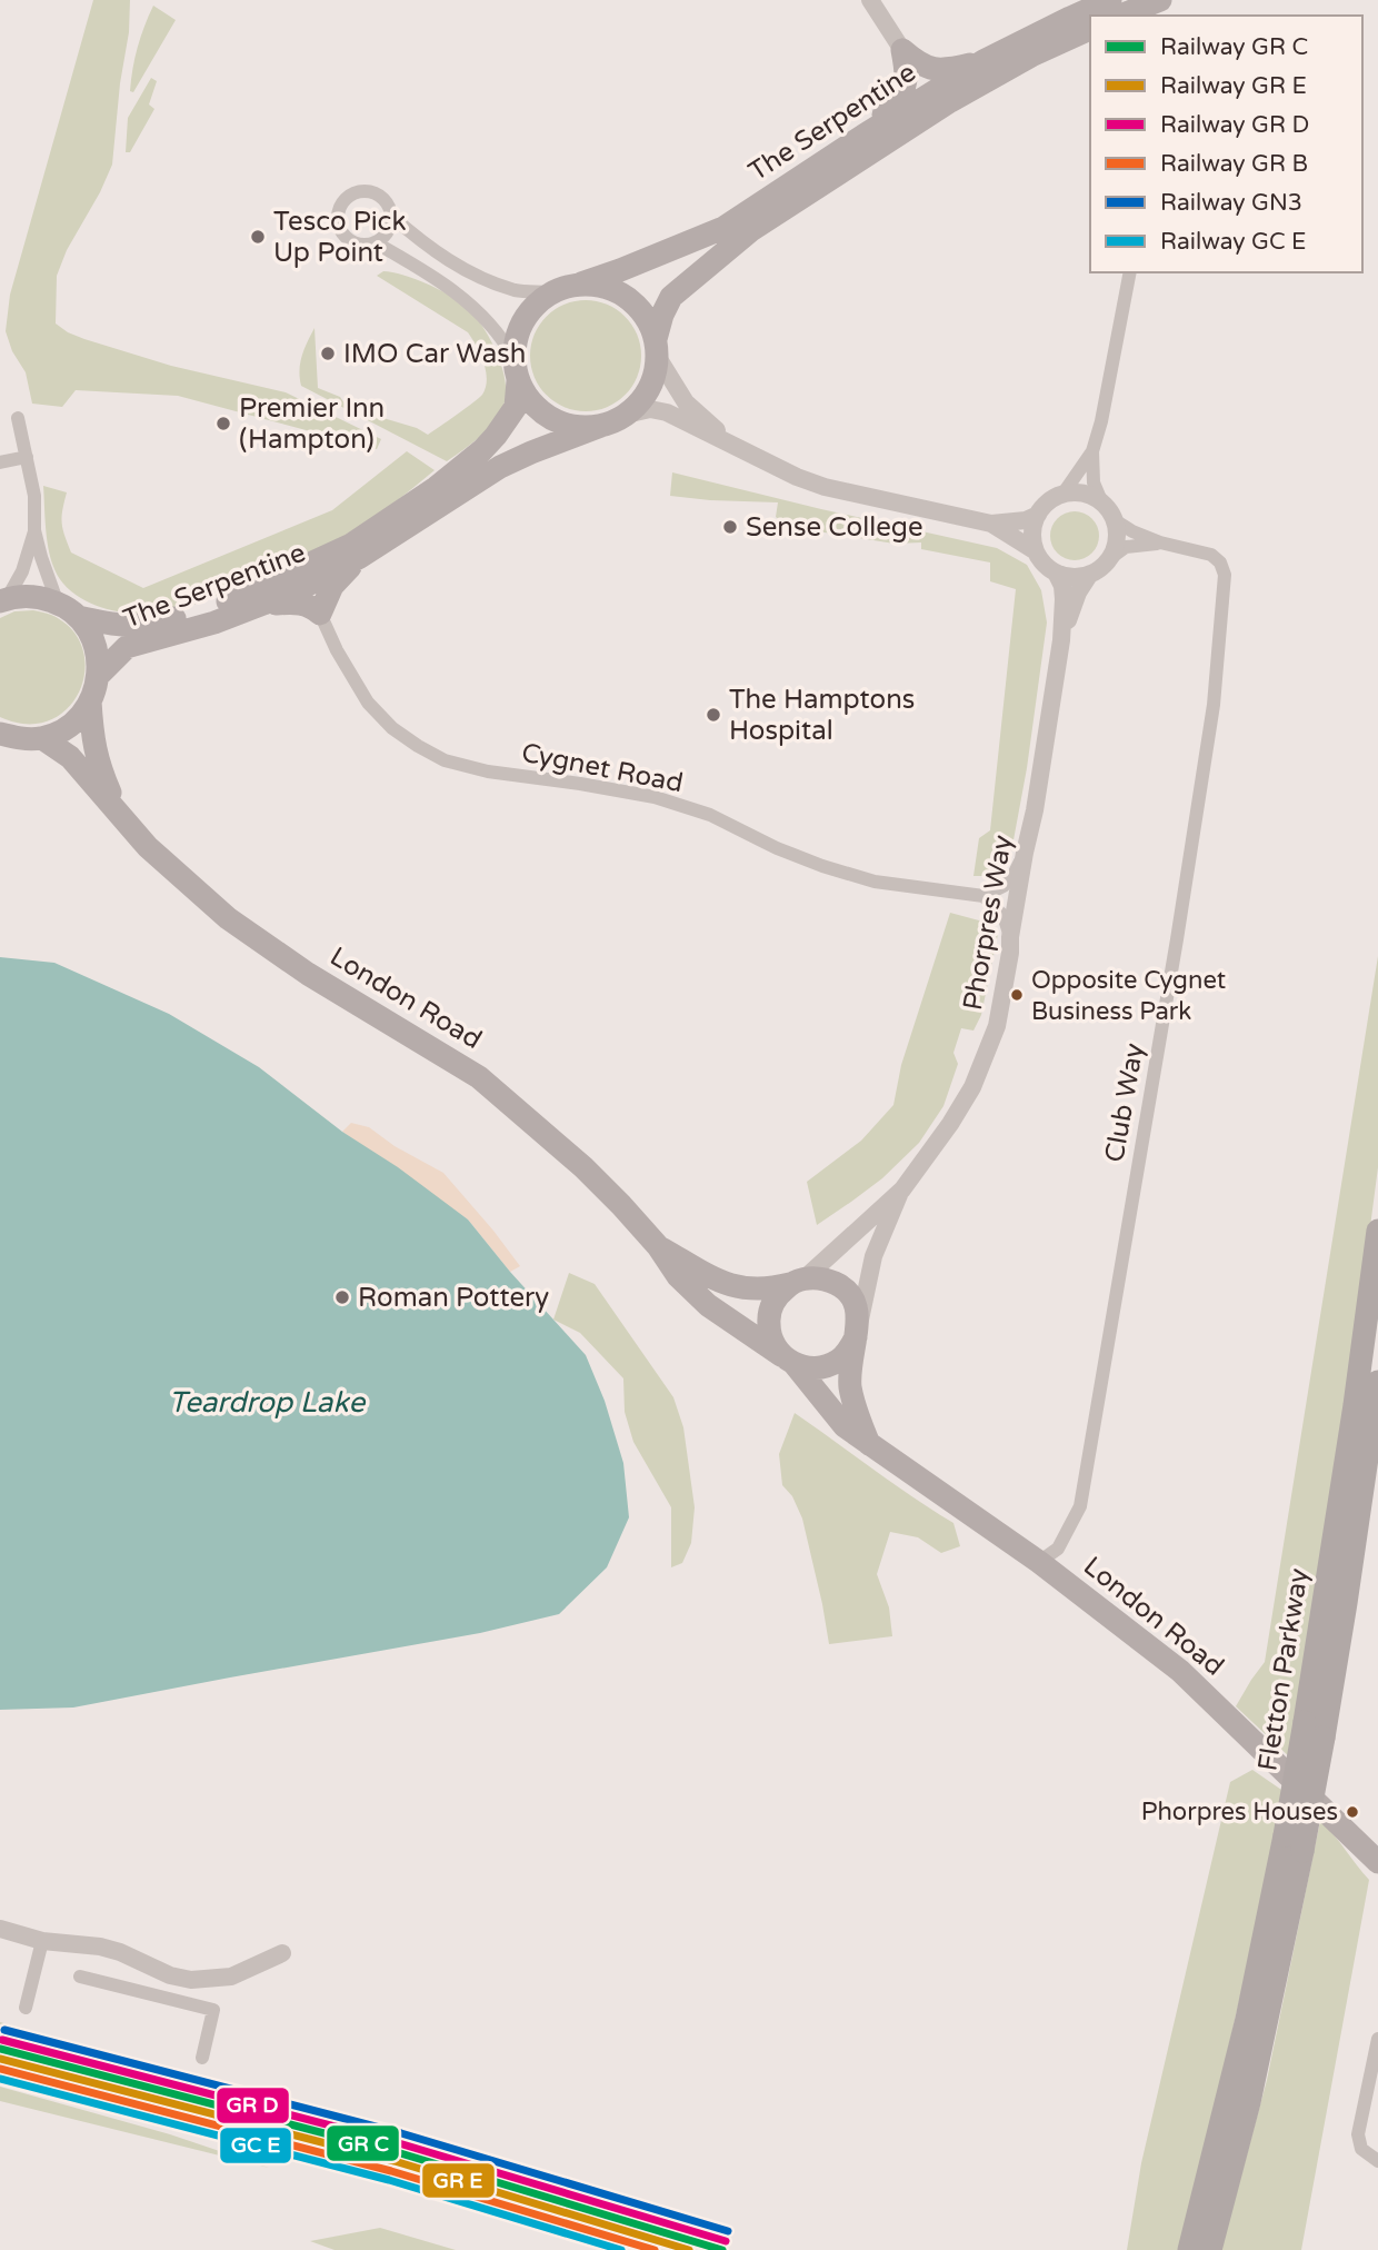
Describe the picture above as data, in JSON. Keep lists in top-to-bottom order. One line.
{"streets":{"highway":["Fletton Parkway"],"main road":["The Serpentine","London Road"],"street":["Cygnet Road","Phorpres Way","Club Way"]},"crossings":[["Phorpres Way","London Road"],["Phorpres Way","Club Way"],["London Road","Club Way"]],"water":["Teardrop Lake"],"places":["Tesco Pick Up Point","IMO Car Wash","Premier Inn (Hampton)","Sense College","The Hamptons Hospital","Opposite Cygnet Business Park","Roman Pottery","Phorpres Houses"],"lines":["rail line GN3"],"legend":["Railway GR C","Railway GR E","Railway GR D","Railway GR B","Railway GN3","Railway GC E"]}
